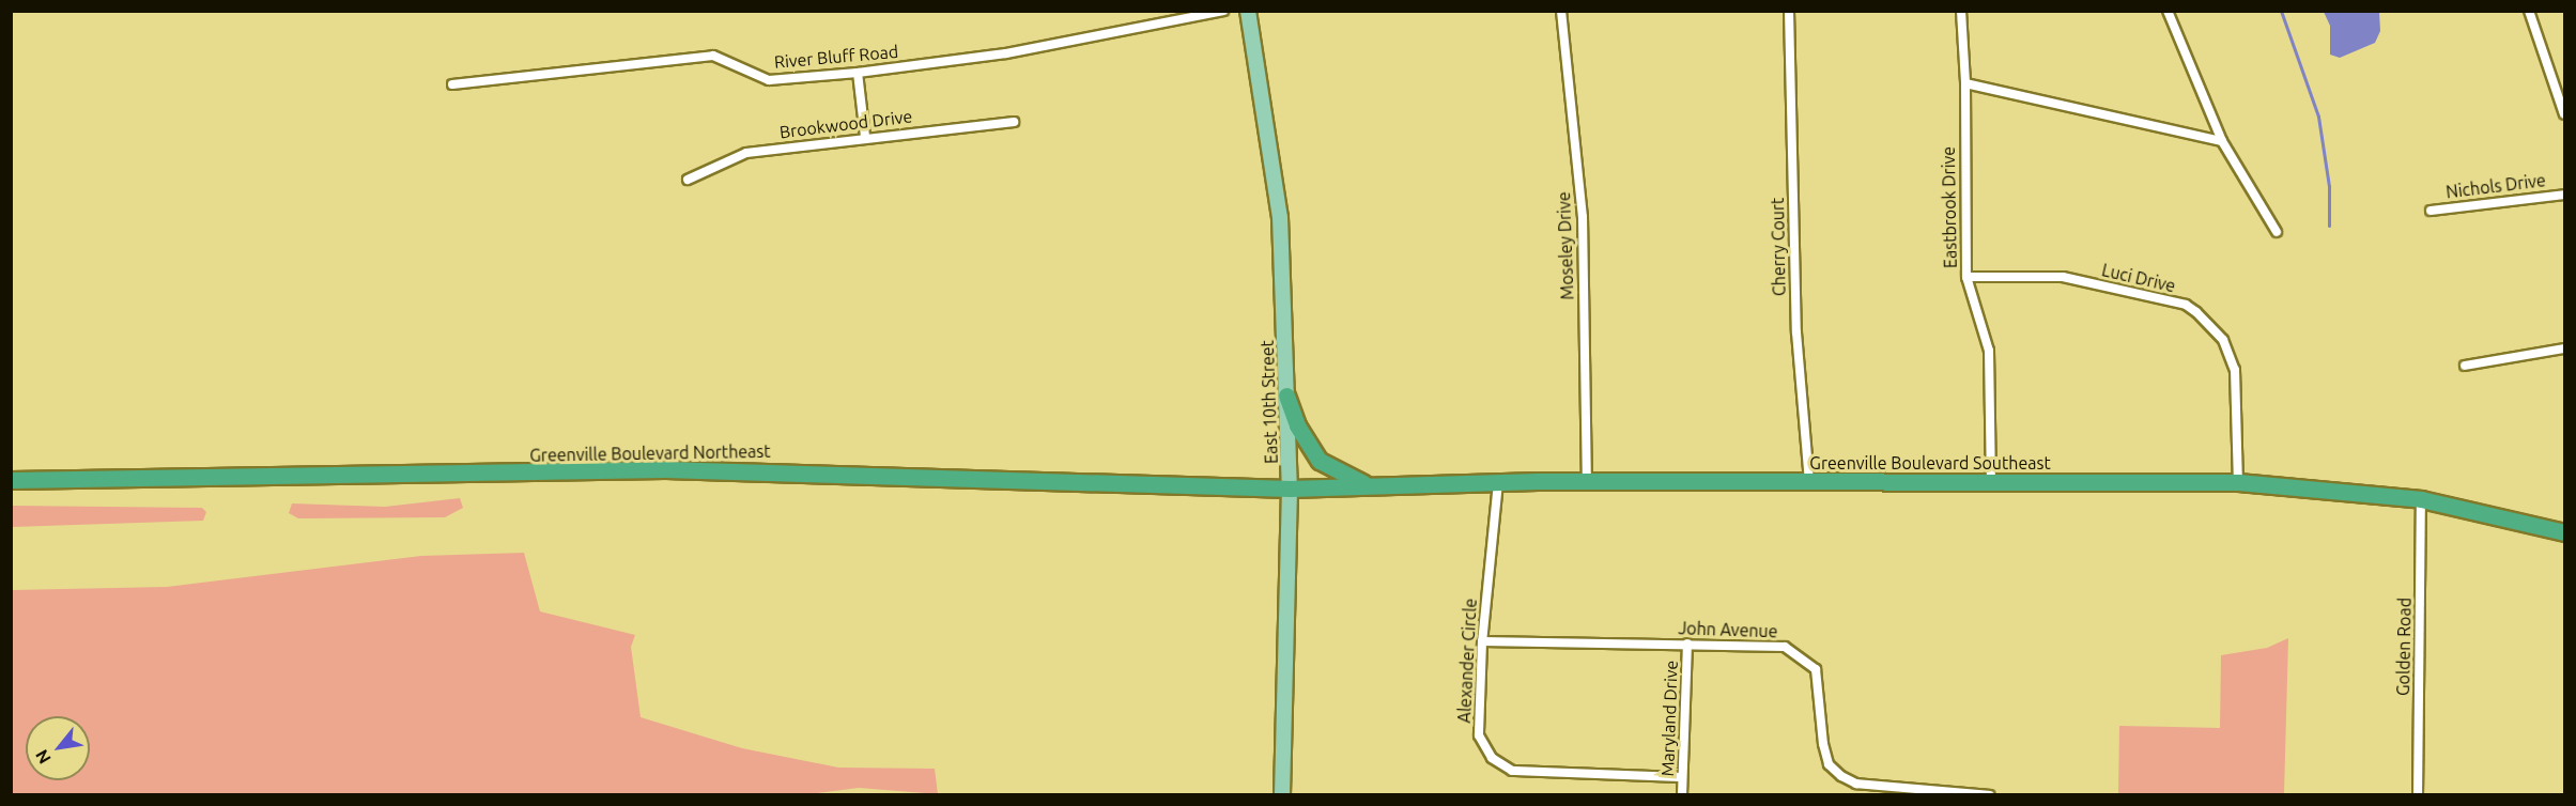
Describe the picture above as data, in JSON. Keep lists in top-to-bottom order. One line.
{"streets":{"highway":["Greenville Boulevard Northeast","Greenville Boulevard Southeast"],"main road":["East 10th Street"],"street":["River Bluff Road","Brookwood Drive","Nichols Drive","Eastbrook Drive","Moseley Drive","Cherry Court","Luci Drive","John Avenue","Golden Road","Alexander Circle","Maryland Drive"]},"crossings":[["Eastbrook Drive","Luci Drive"],["Eastbrook Drive","Greenville Boulevard Southeast"],["Moseley Drive","Greenville Boulevard Southeast"],["Cherry Court","Greenville Boulevard Southeast"],["Luci Drive","Greenville Boulevard Southeast"],["East 10th Street","Greenville Boulevard Northeast"],["East 10th Street","Greenville Boulevard Southeast"],["Greenville Boulevard Northeast","Greenville Boulevard Southeast"],["Greenville Boulevard Southeast","Golden Road"],["Greenville Boulevard Southeast","Alexander Circle"],["John Avenue","Alexander Circle"],["John Avenue","Maryland Drive"],["Alexander Circle","Maryland Drive"]],"north":"bottom left"}
